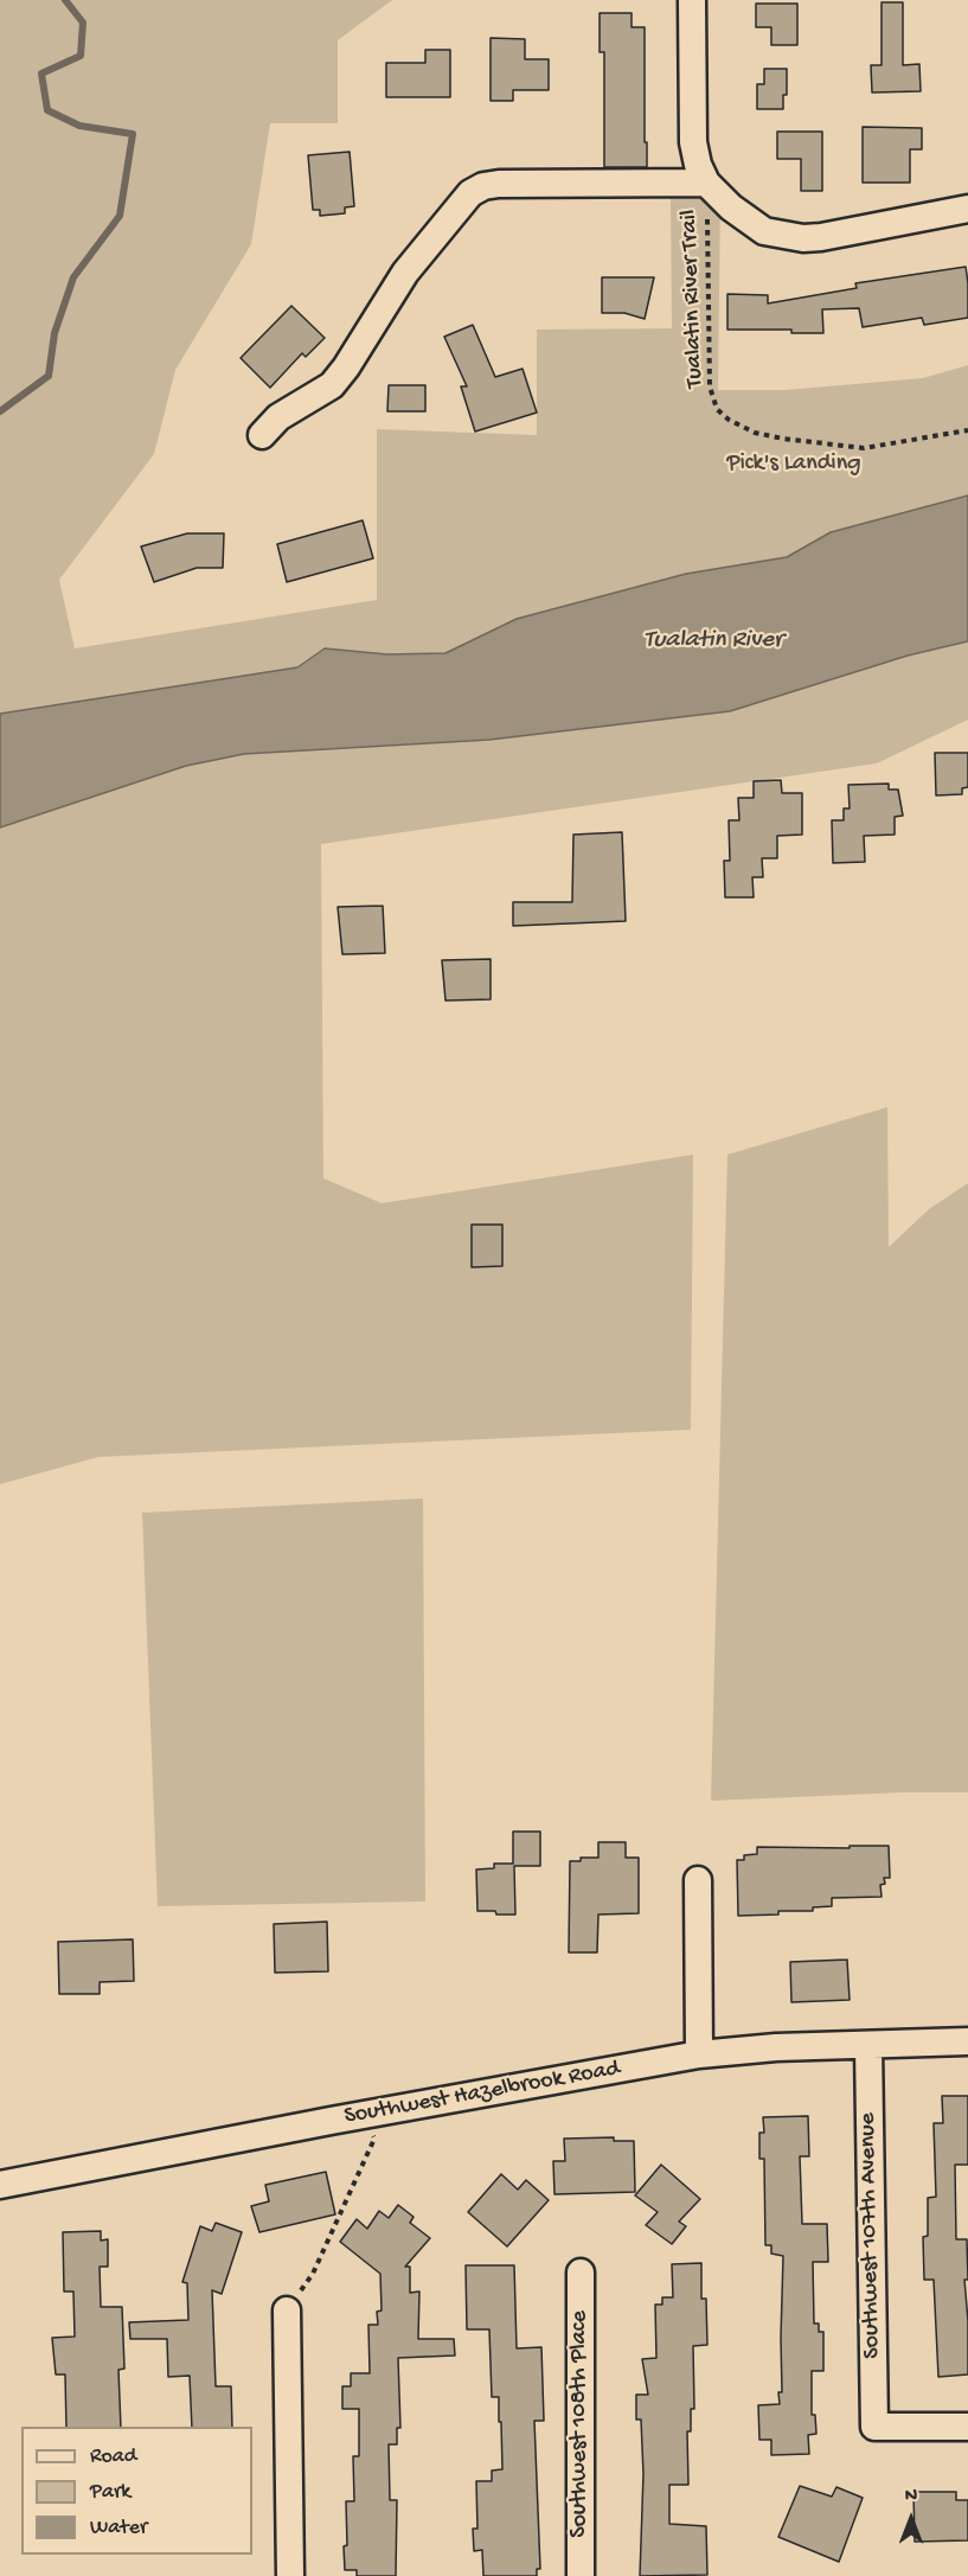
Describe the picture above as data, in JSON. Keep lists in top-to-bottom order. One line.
{"streets":{"street":["Southwest Hazelbrook Road","Southwest 107th Avenue","Southwest 108th Place"],"path":["Tualatin River Trail"]},"crossings":[["Southwest Hazelbrook Road","Southwest 107th Avenue"]],"water":["Tualatin River"],"parks":["Pick's Landing"],"legend":["Road","Park","Water"],"north":"top"}
